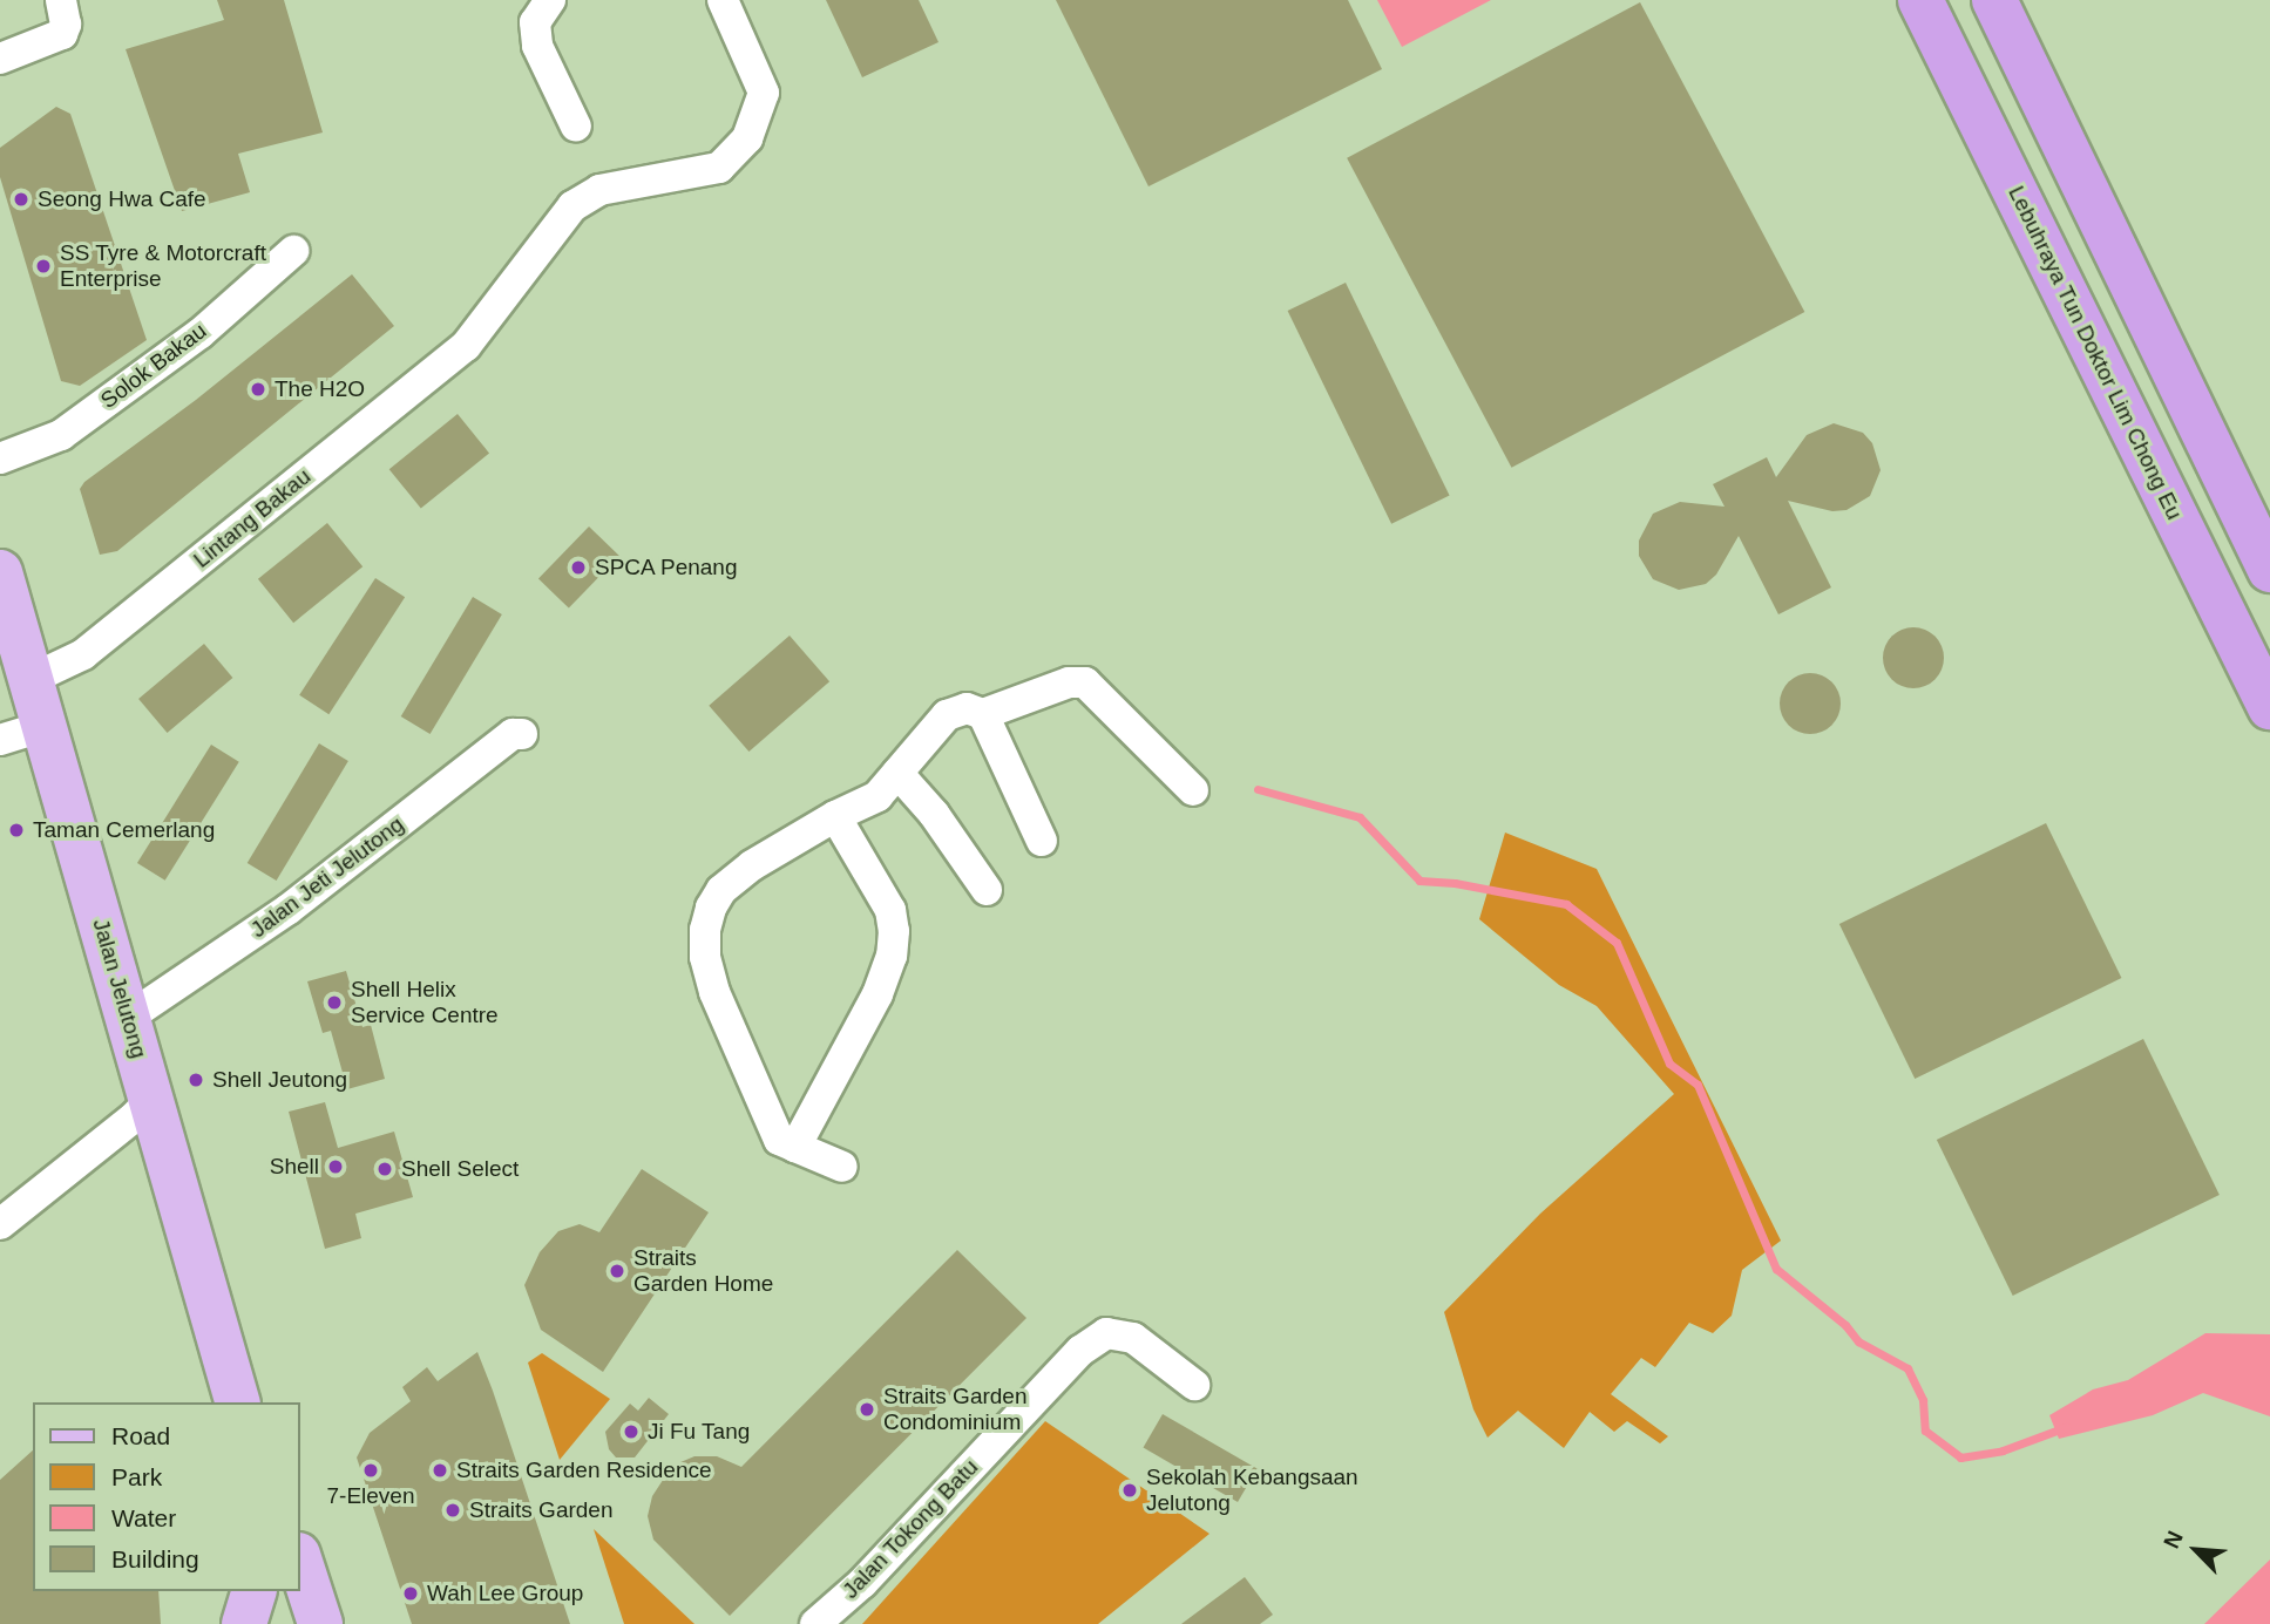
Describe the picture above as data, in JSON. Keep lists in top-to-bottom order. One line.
{"streets":{"highway":["Lebuhraya Tun Doktor Lim Chong Eu"],"main road":["Jalan Jelutong"],"street":["Solok Bakau","Lintang Bakau","Jalan Jeti Jelutong","Jalan Tokong Batu"]},"crossings":[["Lintang Bakau","Jalan Jelutong"],["Jalan Jeti Jelutong","Jalan Jelutong"]],"places":["Seong Hwa Cafe","SS Tyre & Motorcraft Enterprise","The H2O","SPCA Penang","Taman Cemerlang","Shell Helix Service Centre","Shell Jeutong","Shell","Shell Select","Straits Garden Home","Straits Garden Condominium","Ji Fu Tang","7-Eleven","Straits Garden Residence","Sekolah Kebangsaan Jelutong","Straits Garden","Wah Lee Group"],"legend":["Road","Park","Water","Building"],"north":"top left"}
